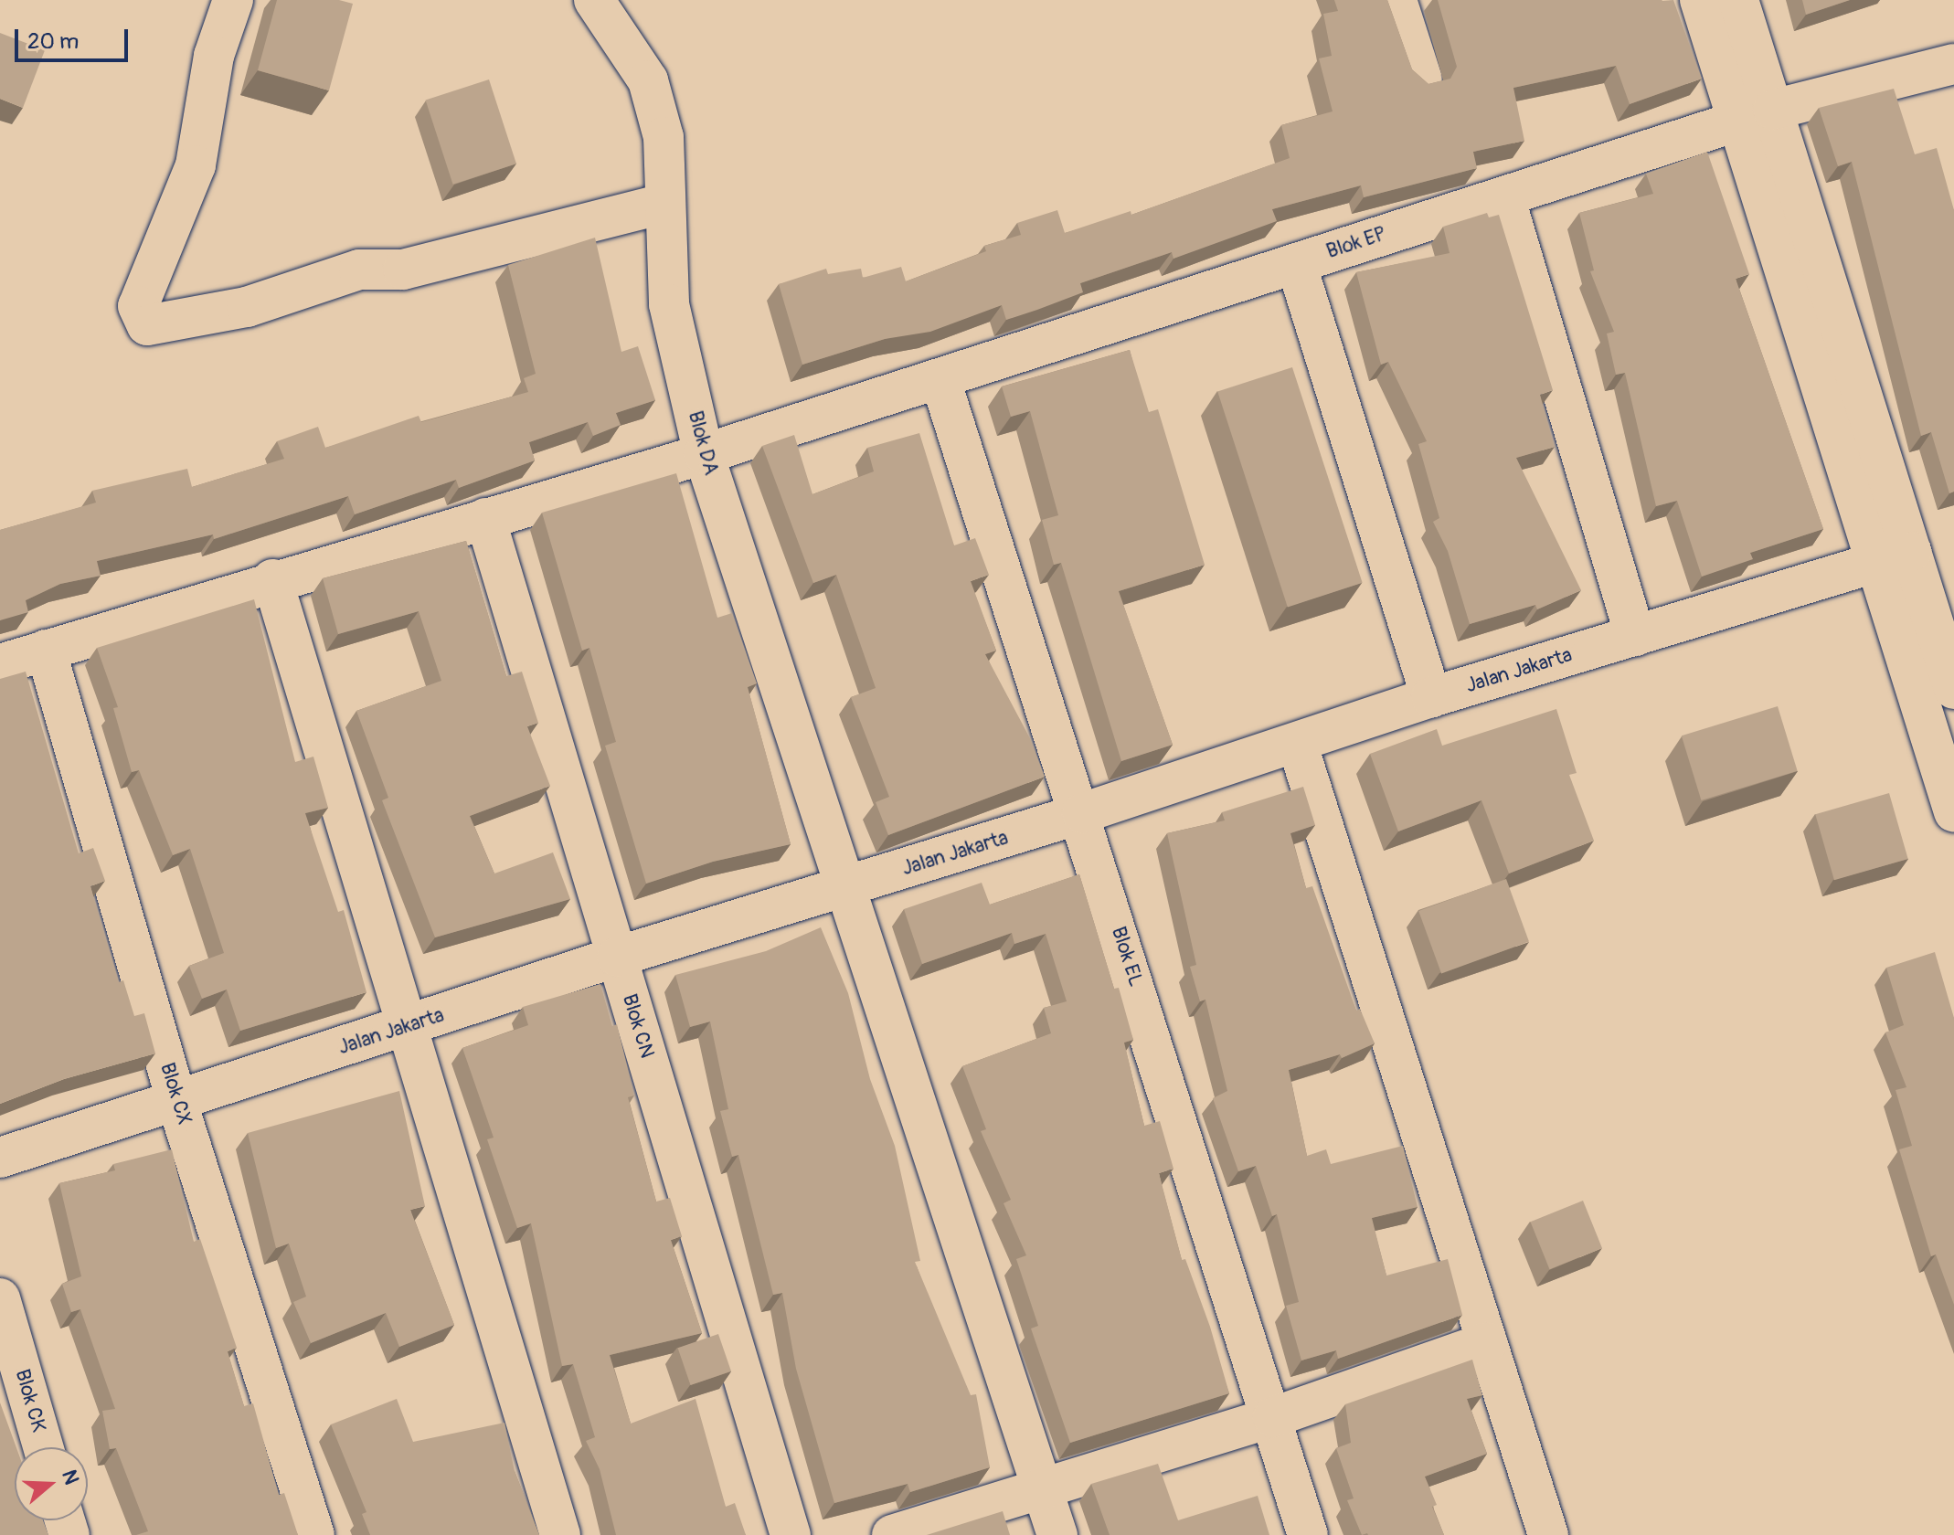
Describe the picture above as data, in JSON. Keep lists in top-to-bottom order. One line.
{"streets":{"street":["Blok EP","Blok DA","Jalan Jakarta","Blok EL","Blok CN","Blok CX","Blok CK"]},"crossings":[["Blok EP","Blok DA"],["Blok EP","Blok EL"],["Blok EP","Blok CN"],["Blok EP","Blok CX"],["Blok DA","Jalan Jakarta"],["Jalan Jakarta","Blok EL"],["Jalan Jakarta","Blok CN"],["Jalan Jakarta","Blok CX"]],"scale_bar":"20 m","north":"right"}
